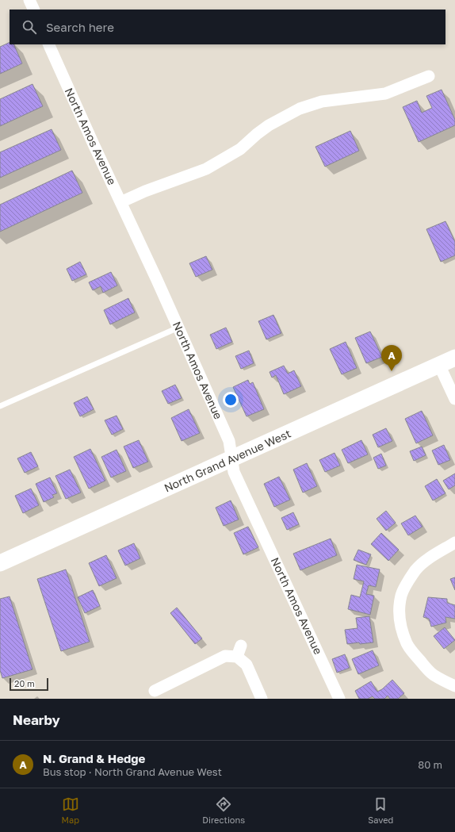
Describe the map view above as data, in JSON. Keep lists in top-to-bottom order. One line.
{"streets":{"main road":["North Grand Avenue West"],"street":["North Amos Avenue"]},"crossings":[["North Amos Avenue","North Grand Avenue West"]],"scale_bar":"20 m","page":{"search":"Search here","pins":"A","scale":"20 m","heading":"Nearby","list":[{"mark":"A","name":"N. Grand & Hedge","note":"Bus stop · North Grand Avenue West","value":"80 m"}],"nav":["Map","Directions","Saved"]}}
